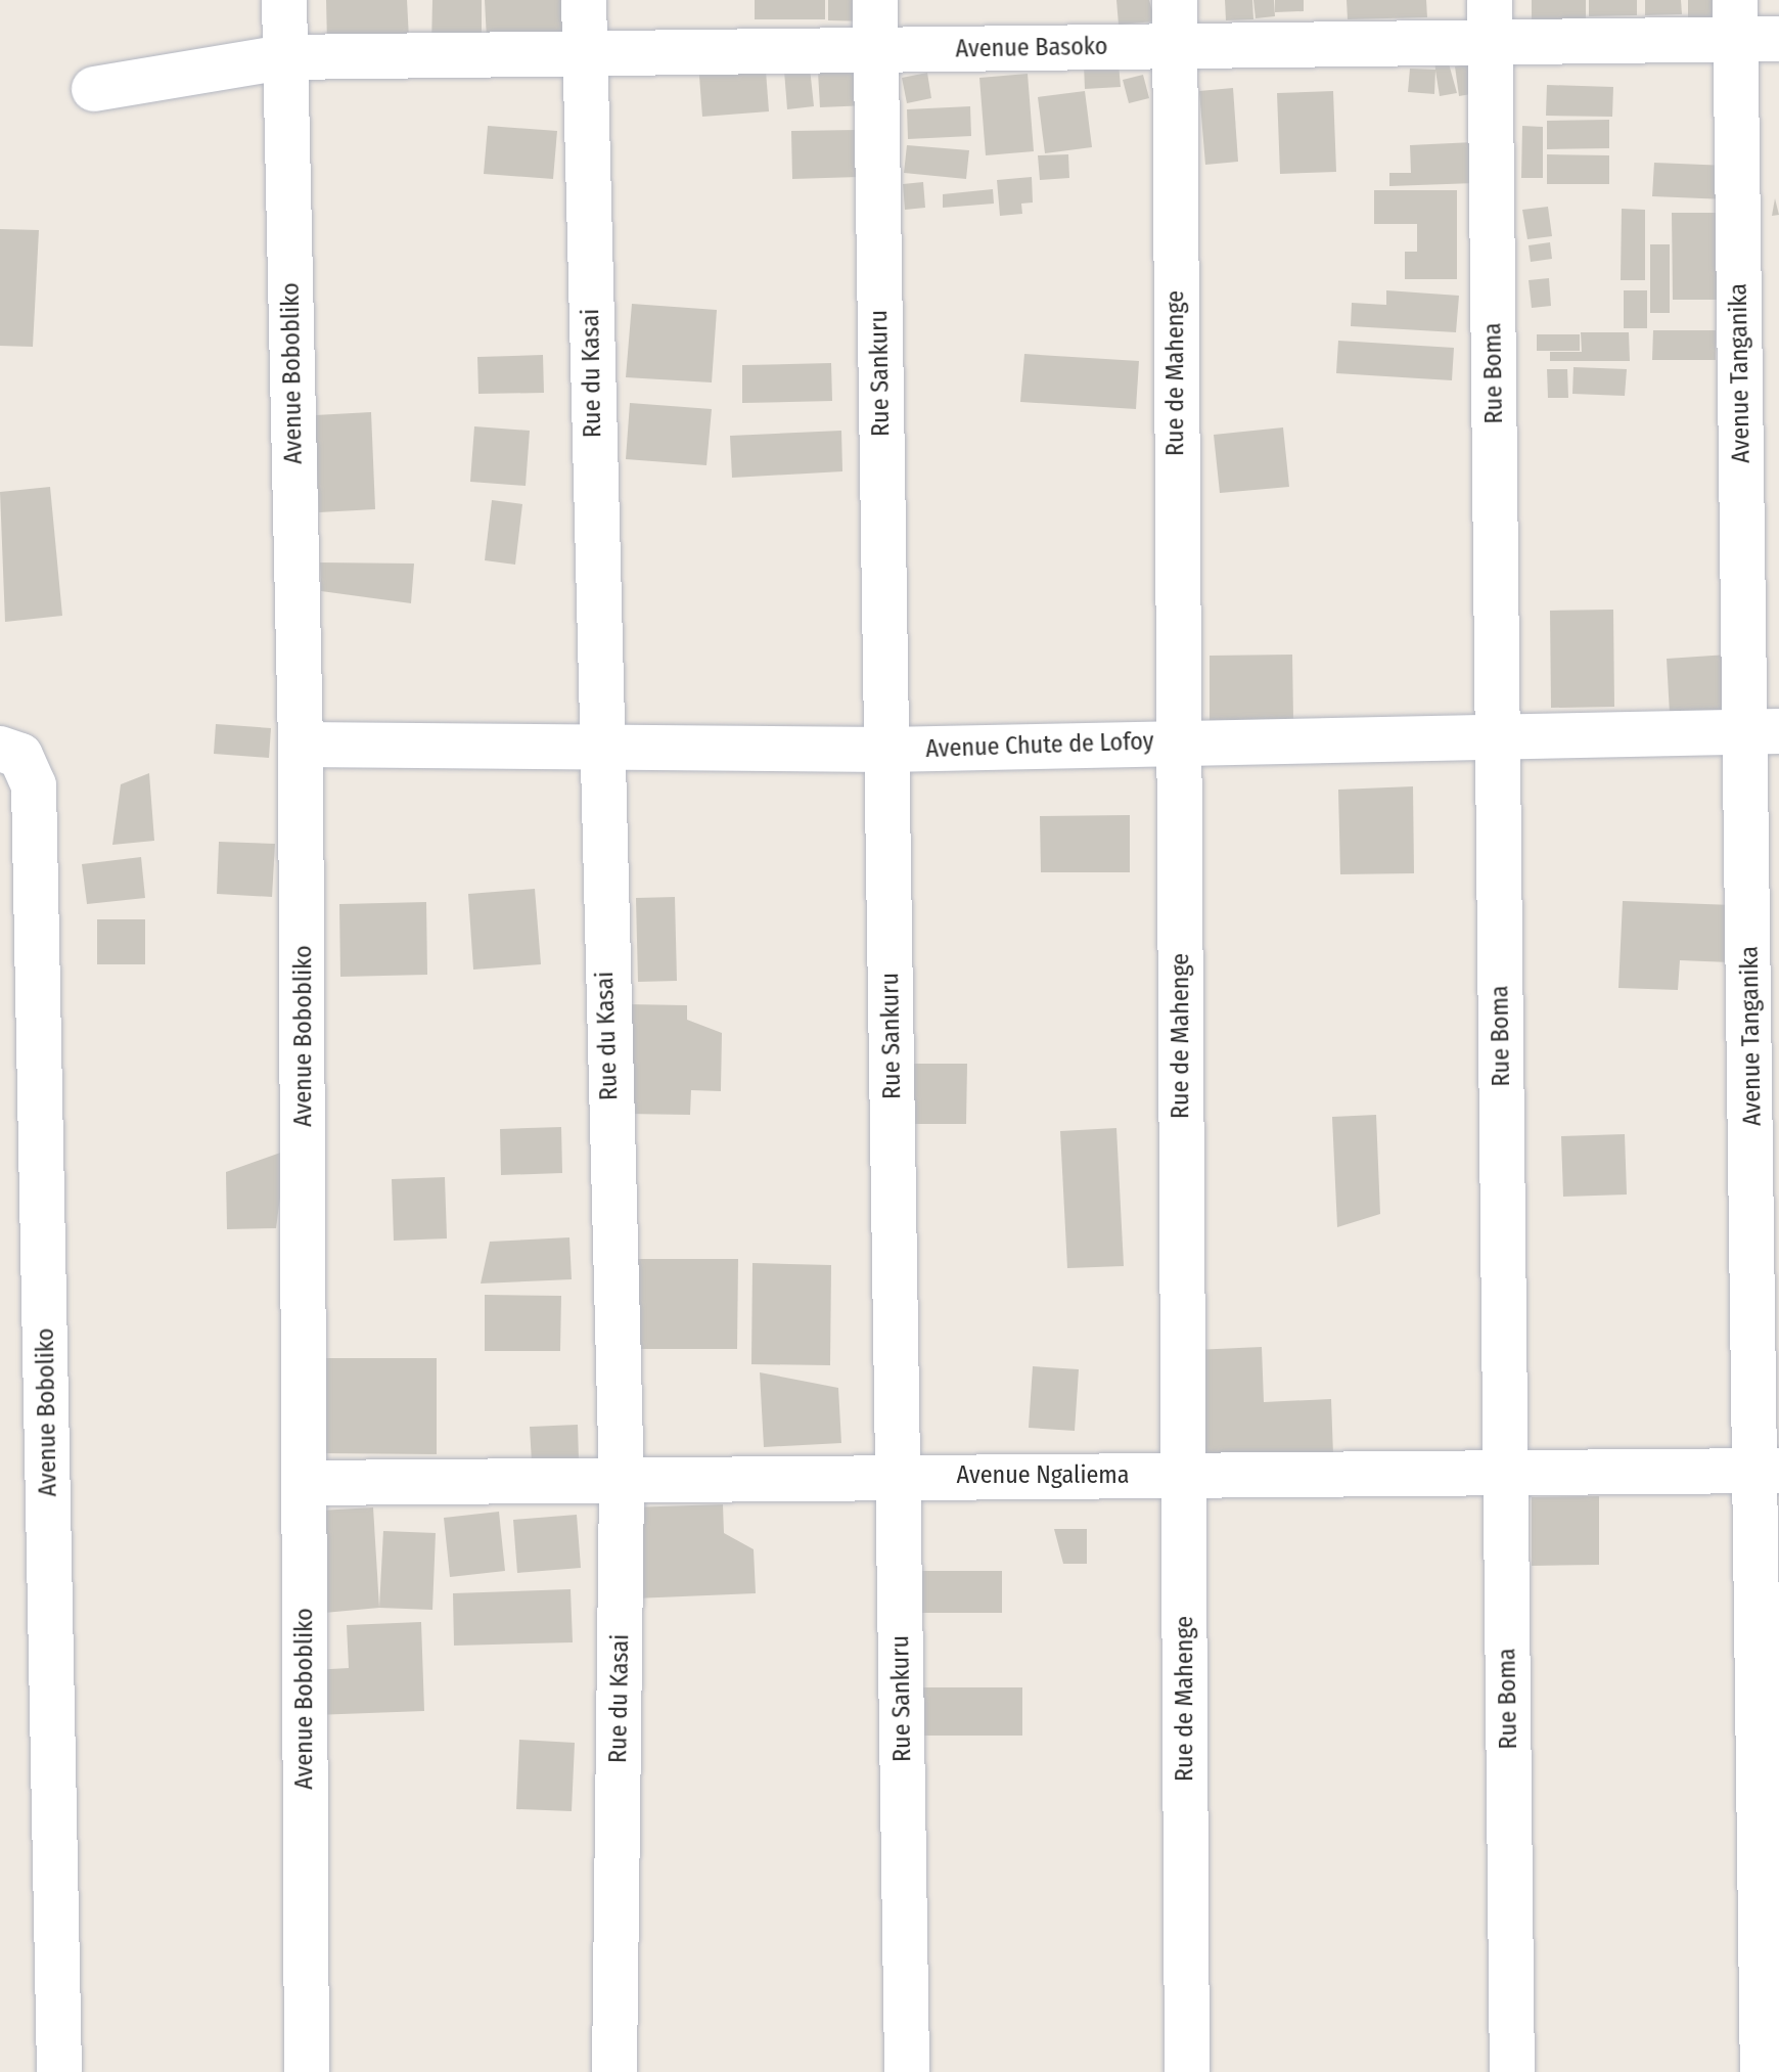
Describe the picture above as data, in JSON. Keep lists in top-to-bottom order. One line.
{"streets":{"street":["Avenue Basoko","Avenue Bobobliko","Rue du Kasai","Rue Sankuru","Rue de Mahenge","Rue Boma","Avenue Tanganika","Avenue Chute de Lofoy","Avenue Boboliko","Avenue Ngaliema"]},"crossings":[["Avenue Basoko","Avenue Bobobliko"],["Avenue Basoko","Rue du Kasai"],["Avenue Basoko","Rue Sankuru"],["Avenue Basoko","Rue de Mahenge"],["Avenue Basoko","Rue Boma"],["Avenue Basoko","Avenue Tanganika"],["Avenue Bobobliko","Avenue Chute de Lofoy"],["Avenue Bobobliko","Avenue Ngaliema"],["Rue du Kasai","Avenue Chute de Lofoy"],["Rue du Kasai","Avenue Ngaliema"],["Rue Sankuru","Avenue Chute de Lofoy"],["Rue Sankuru","Avenue Ngaliema"],["Rue de Mahenge","Avenue Chute de Lofoy"],["Rue de Mahenge","Avenue Ngaliema"],["Rue Boma","Avenue Chute de Lofoy"],["Rue Boma","Avenue Ngaliema"],["Avenue Tanganika","Avenue Chute de Lofoy"],["Avenue Tanganika","Avenue Ngaliema"]]}
